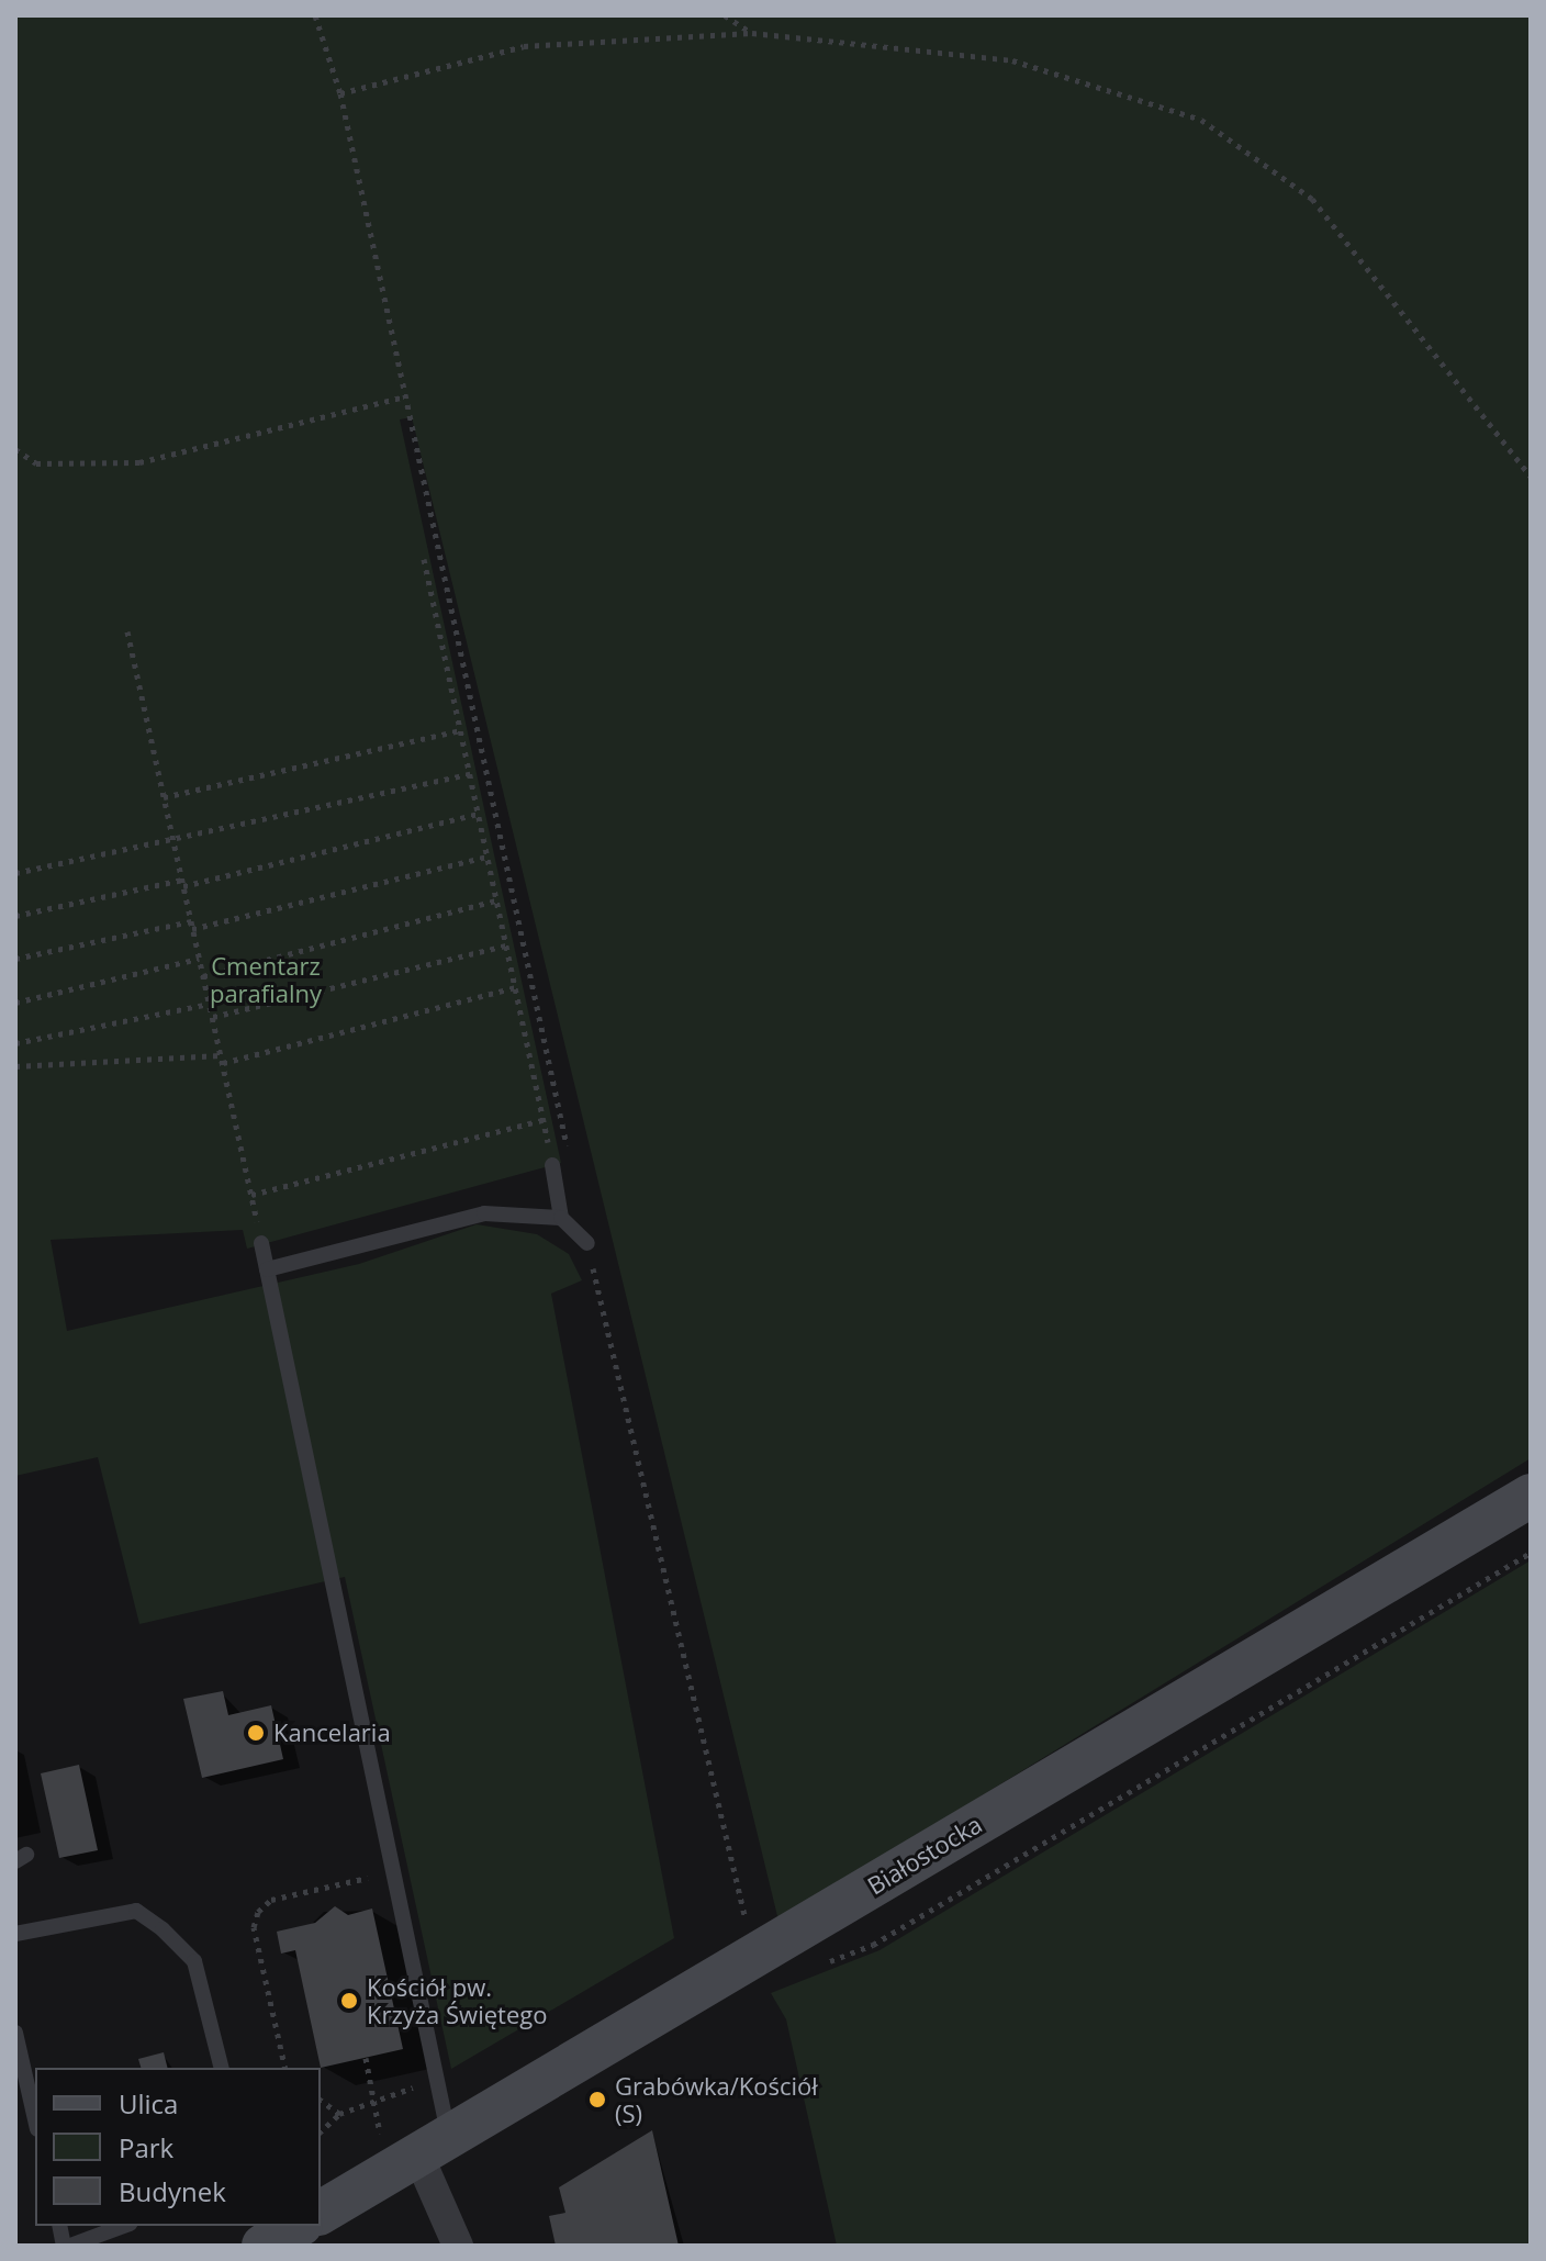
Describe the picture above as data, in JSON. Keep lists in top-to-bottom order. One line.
{"streets":{"street":["Białostocka"]},"parks":["Cmentarz parafialny"],"places":["Kancelaria","Kościół pw. Krzyża Świętego","Grabówka/Kościół (S)"],"legend":["Ulica","Park","Budynek"]}
